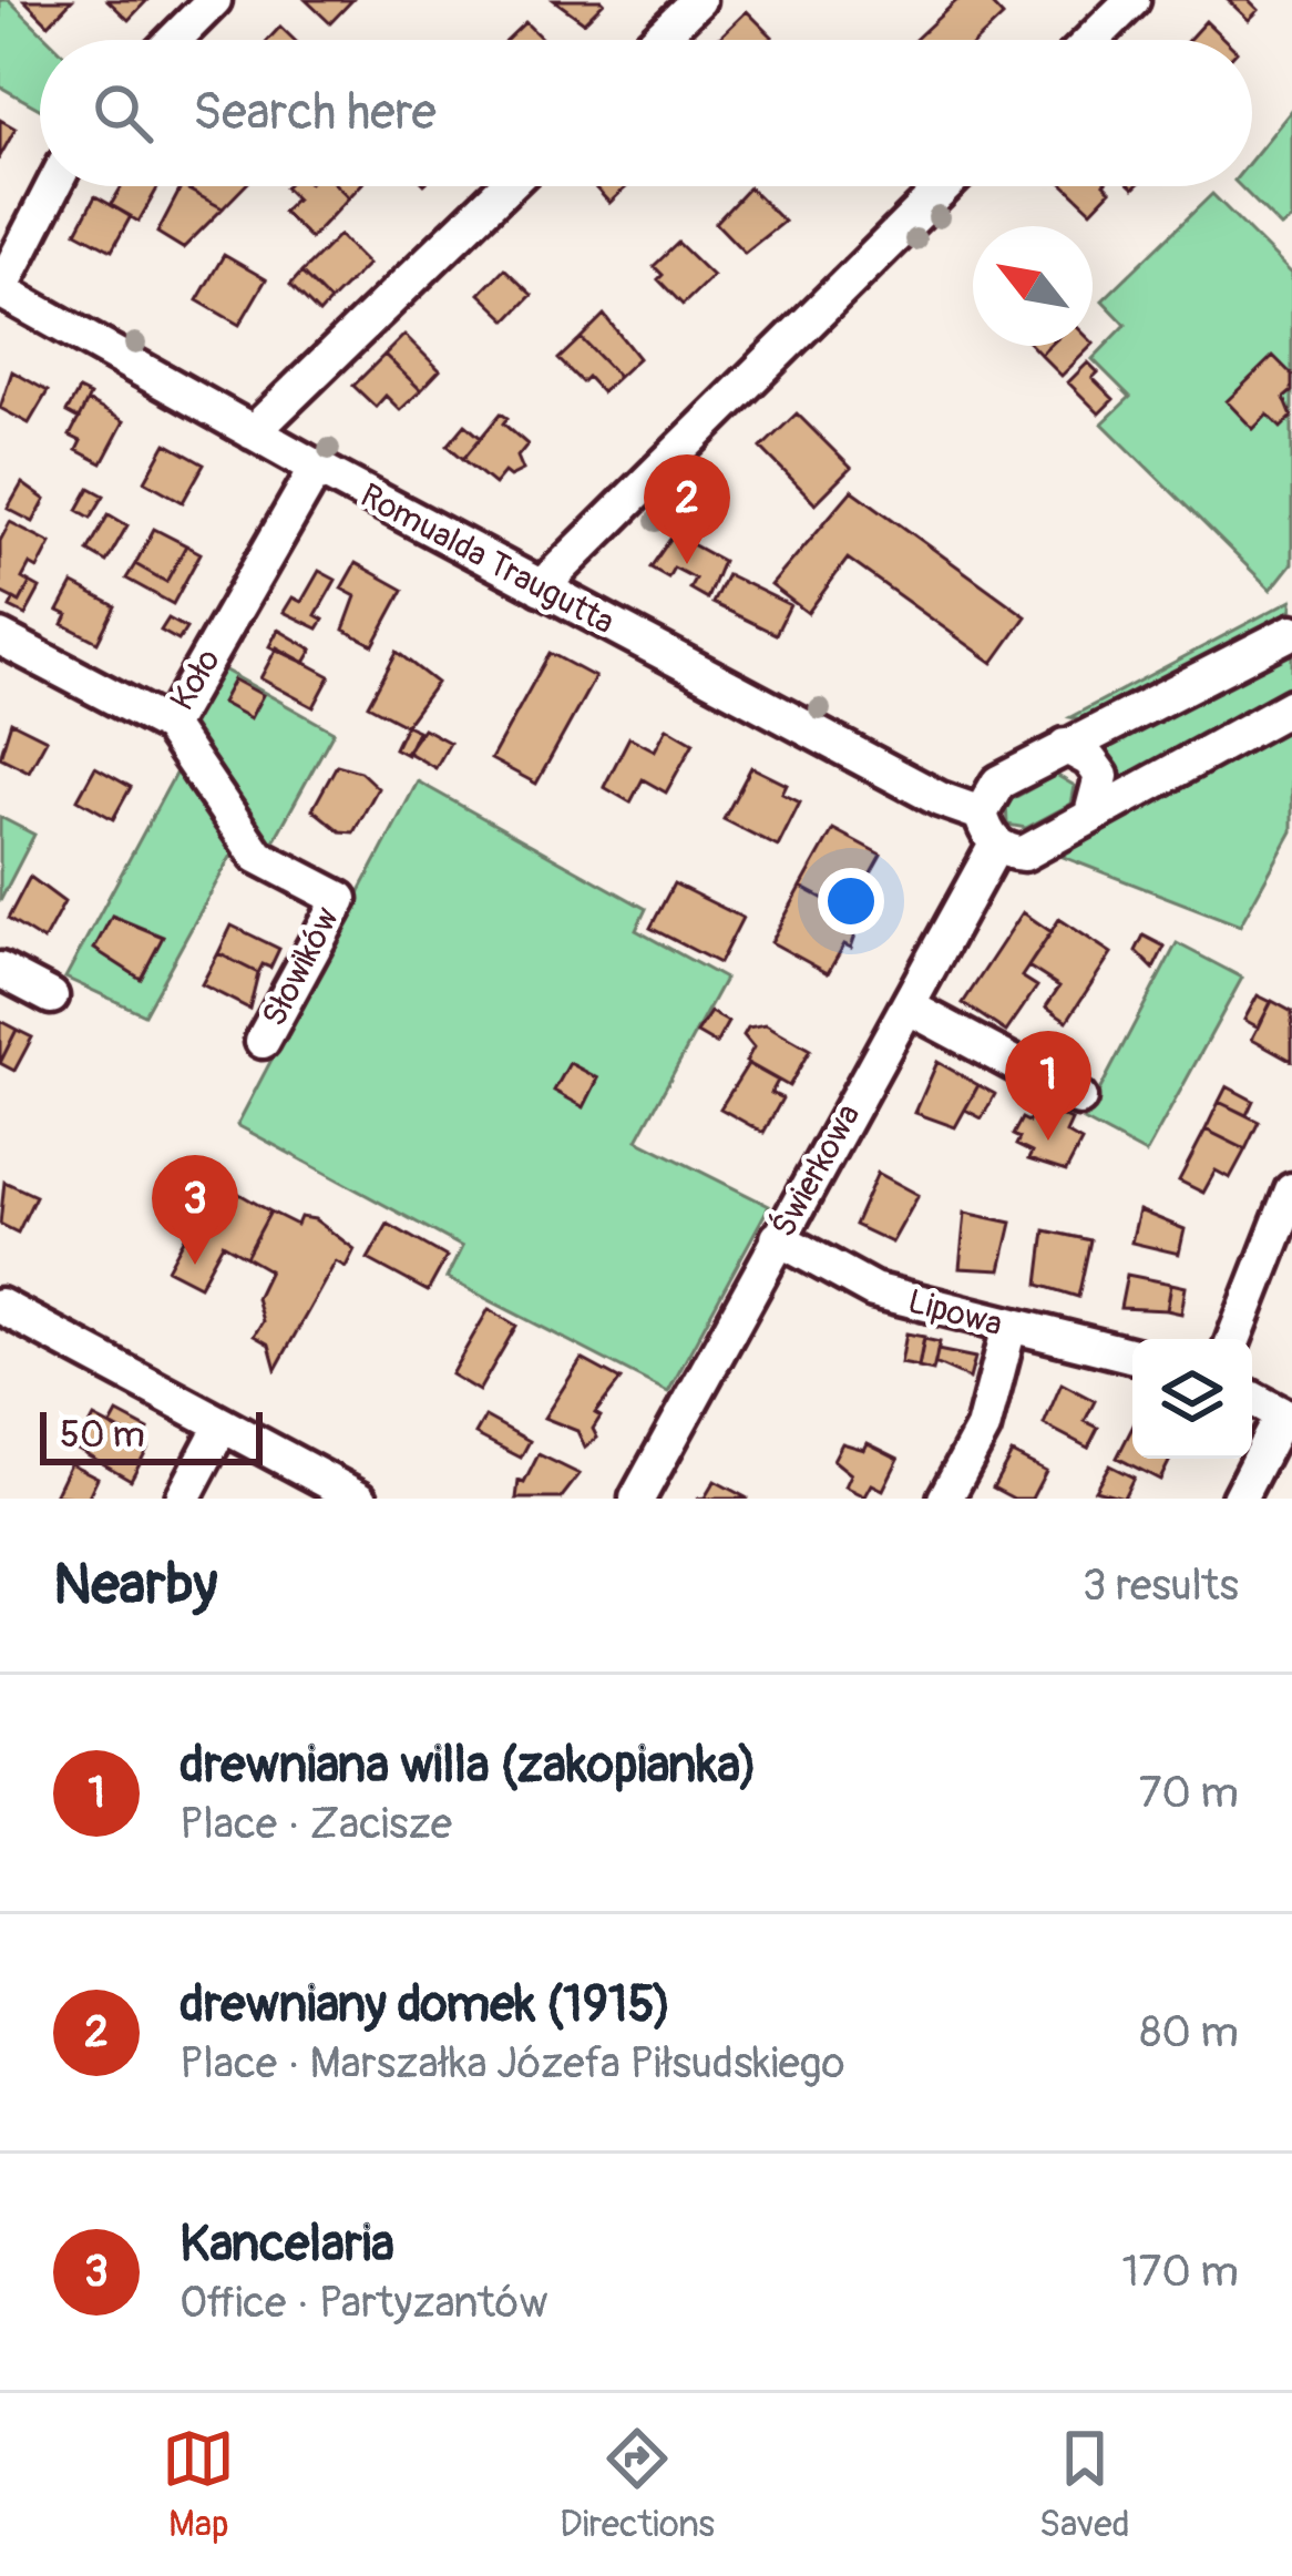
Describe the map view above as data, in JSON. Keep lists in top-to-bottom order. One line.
{"streets":{"street":["Romualda Traugutta","Koło","Słowików","Świerkowa","Lipowa"]},"crossings":[["Romualda Traugutta","Koło"],["Romualda Traugutta","Świerkowa"],["Koło","Słowików"],["Świerkowa","Lipowa"]],"scale_bar":"50 m","north":"top left","page":{"search":"Search here","pins":["2","1","3"],"scale":"50 m","heading":["Nearby","3 results"],"list":[{"mark":"1","name":"drewniana willa (zakopianka)","note":"Place · Zacisze","value":"70 m"},{"mark":"2","name":"drewniany domek (1915)","note":"Place · Marszałka Józefa Piłsudskiego","value":"80 m"},{"mark":"3","name":"Kancelaria","note":"Office · Partyzantów","value":"170 m"}],"nav":["Map","Directions","Saved"]}}
